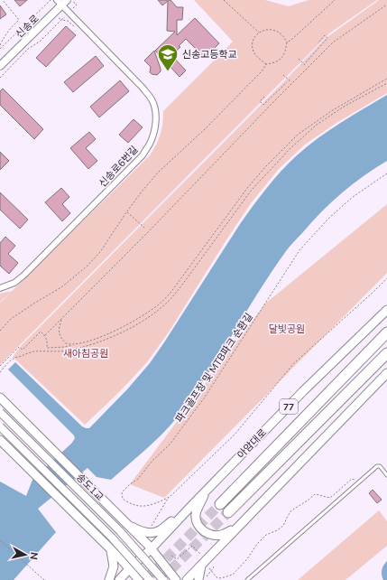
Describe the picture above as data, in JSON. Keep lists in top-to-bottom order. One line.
{"streets":{"highway":["아암대로"],"main road":["신송로","77","송도1교"],"street":["신송로6번길"],"path":["파크골프장 및 MTB파크 순환길"]},"crossings":[["신송로","신송로6번길"]],"parks":["달빛공원","새아침공원"],"places":{"school or university":["신송고등학교"]},"north":"right"}
